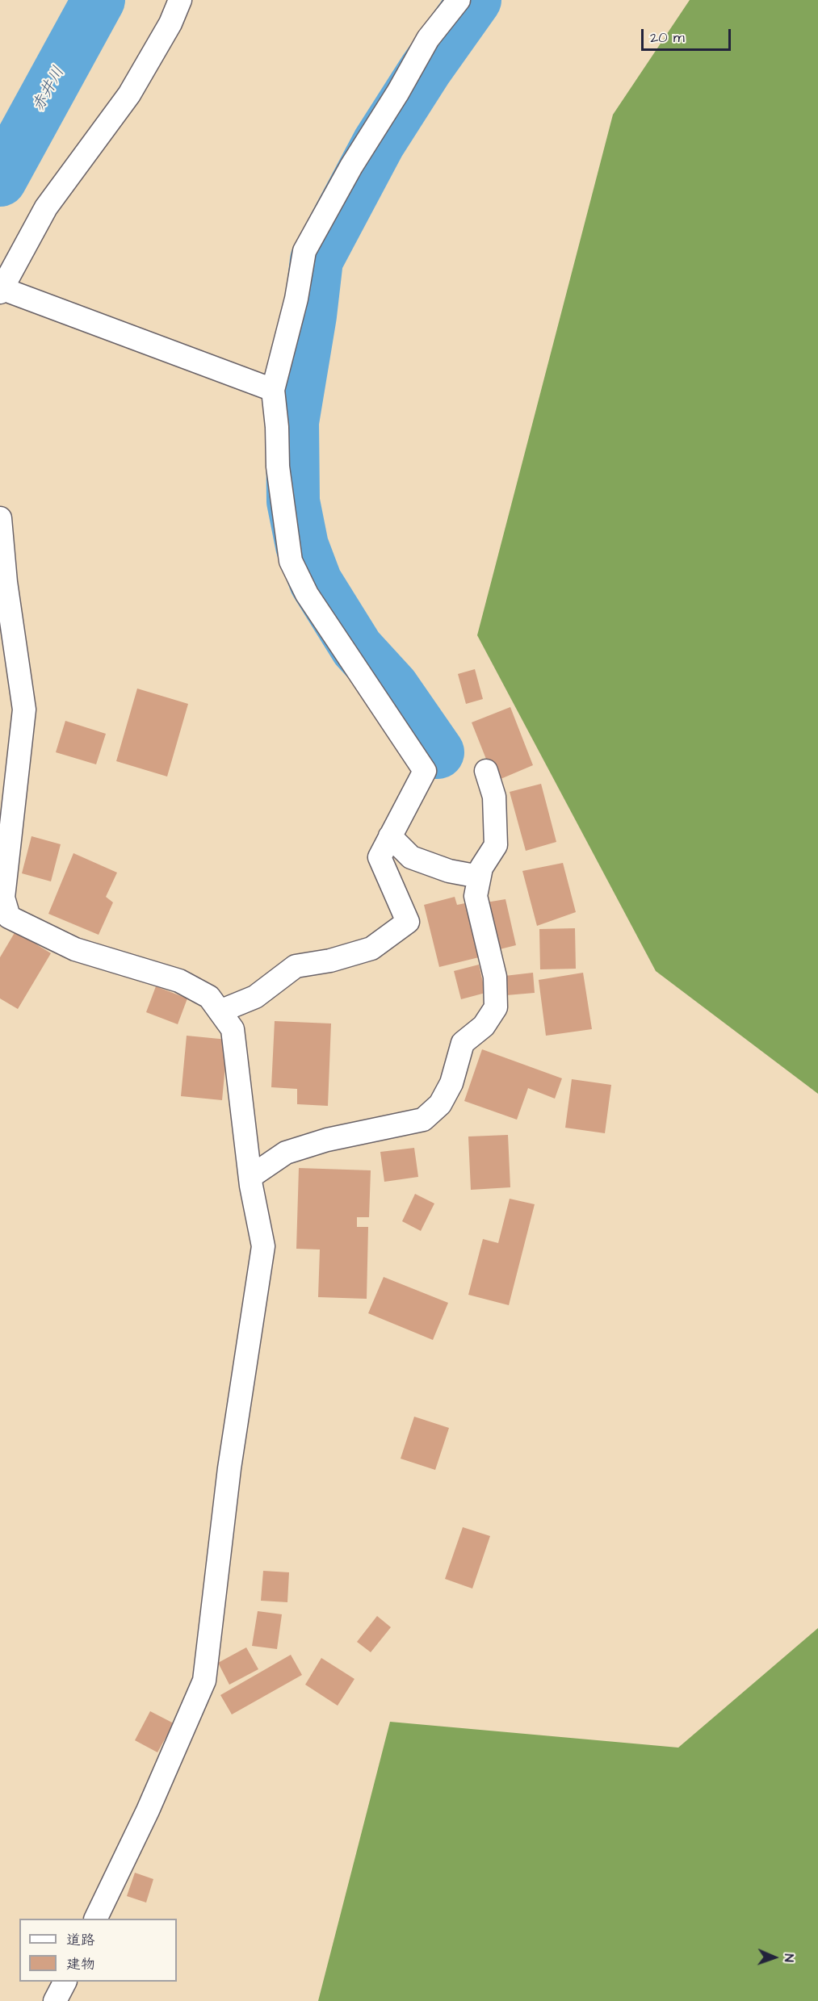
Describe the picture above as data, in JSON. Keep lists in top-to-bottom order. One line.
{"water":["赤井川"],"legend":["道路","建物"],"scale_bar":"20 m","north":"right"}
